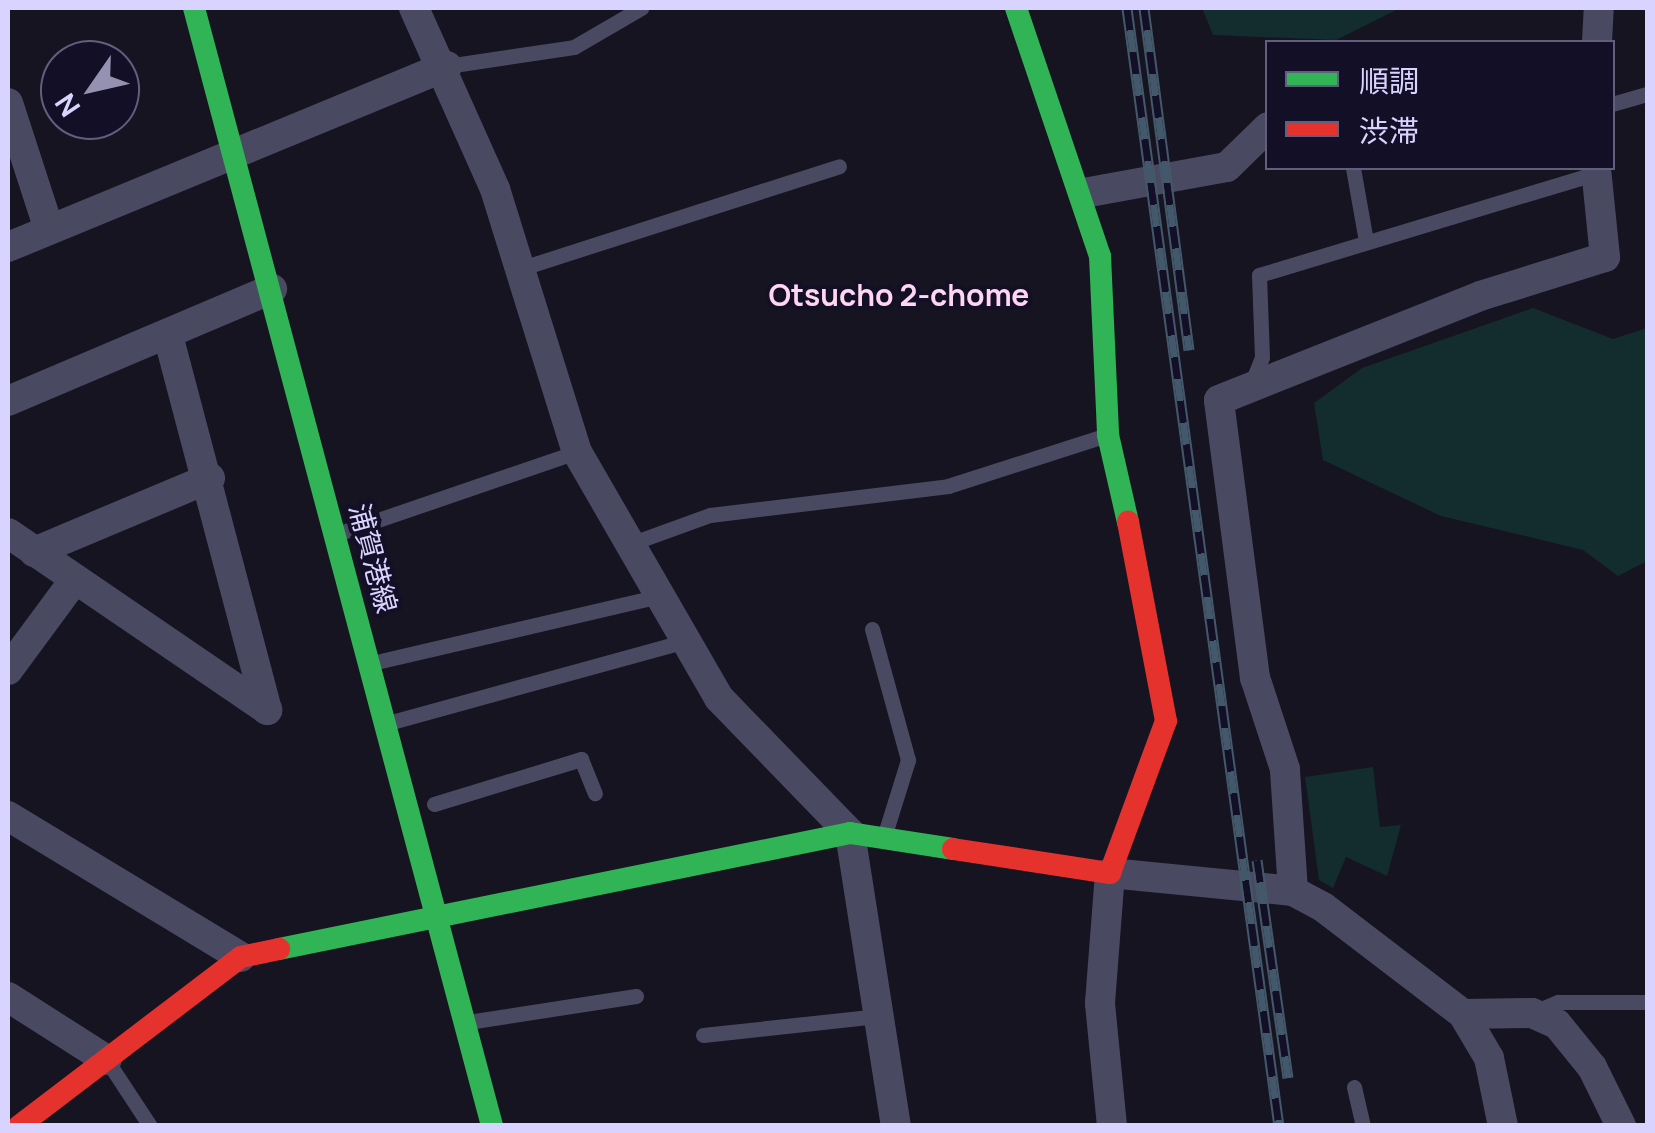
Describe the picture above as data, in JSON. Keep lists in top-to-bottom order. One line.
{"streets":{"street":["浦賀港線"]},"districts":["Otsucho 2-chome"],"legend":["順調","渋滞"],"north":"bottom left"}
